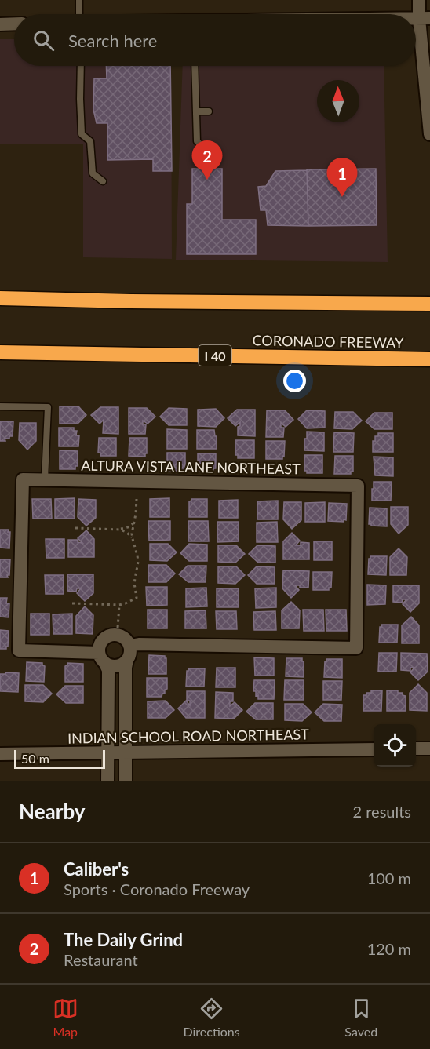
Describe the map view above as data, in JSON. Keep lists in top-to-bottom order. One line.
{"streets":{"highway":["CORONADO FREEWAY","I 40"],"street":["ALTURA VISTA LANE NORTHEAST","INDIAN SCHOOL ROAD NORTHEAST"]},"scale_bar":"50 m","north":"top","page":{"search":"Search here","pins":["2","1"],"scale":"50 m","heading":["Nearby","2 results"],"list":[{"mark":"1","name":"Caliber's","note":"Sports · Coronado Freeway","value":"100 m"},{"mark":"2","name":"The Daily Grind","note":"Restaurant","value":"120 m"}],"nav":["Map","Directions","Saved"]}}
